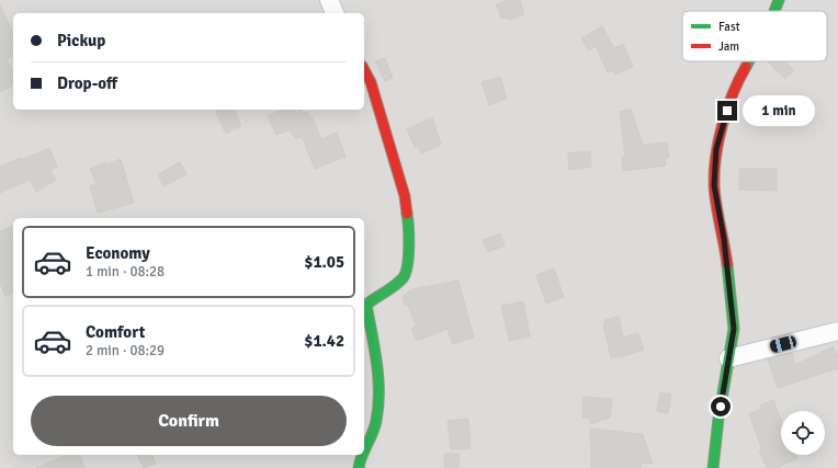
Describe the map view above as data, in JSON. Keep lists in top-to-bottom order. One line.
{"legend":["Fast","Jam"],"page":{"banner":["Pickup","Drop-off"],"bubble":"1 min","list":[{"name":"Economy","note":"1 min · 08:28","value":"$1.05"},{"name":"Comfort","note":"2 min · 08:29","value":"$1.42"}],"buttons":"Confirm"}}
